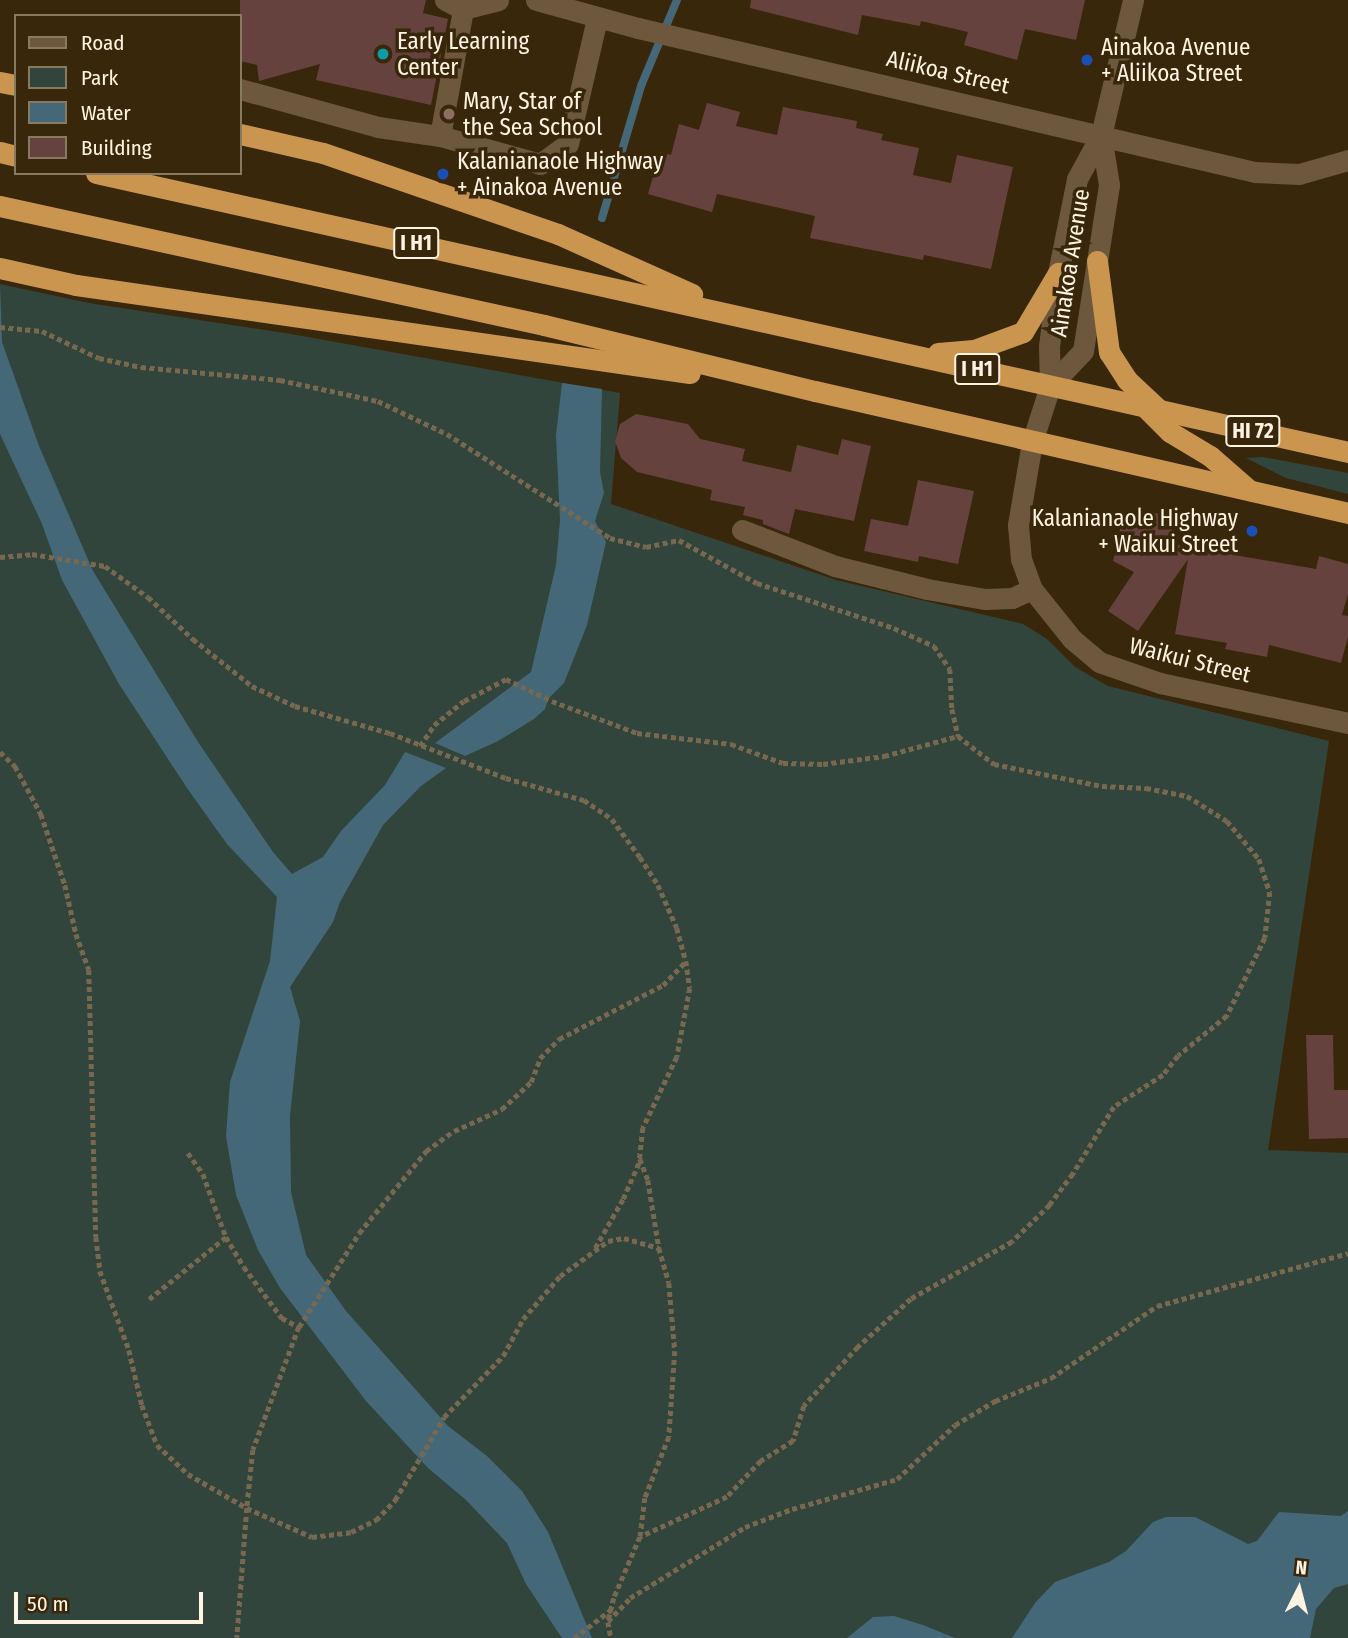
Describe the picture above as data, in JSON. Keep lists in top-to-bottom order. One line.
{"streets":{"highway":["I H1","HI 72"],"street":["Aliikoa Street","Ainakoa Avenue","Waikui Street"]},"crossings":[["Aliikoa Street","Ainakoa Avenue"],["I H1","Ainakoa Avenue"],["I H1","HI 72"],["I H1","Waikui Street"],["Ainakoa Avenue","HI 72"],["Ainakoa Avenue","Waikui Street"]],"places":["Early Learning Center","Ainakoa Avenue + Aliikoa Street","Mary, Star of the Sea School","Kalanianaole Highway + Ainakoa Avenue","Kalanianaole Highway + Waikui Street"],"legend":["Road","Park","Water","Building"],"scale_bar":"50 m","north":"top"}
